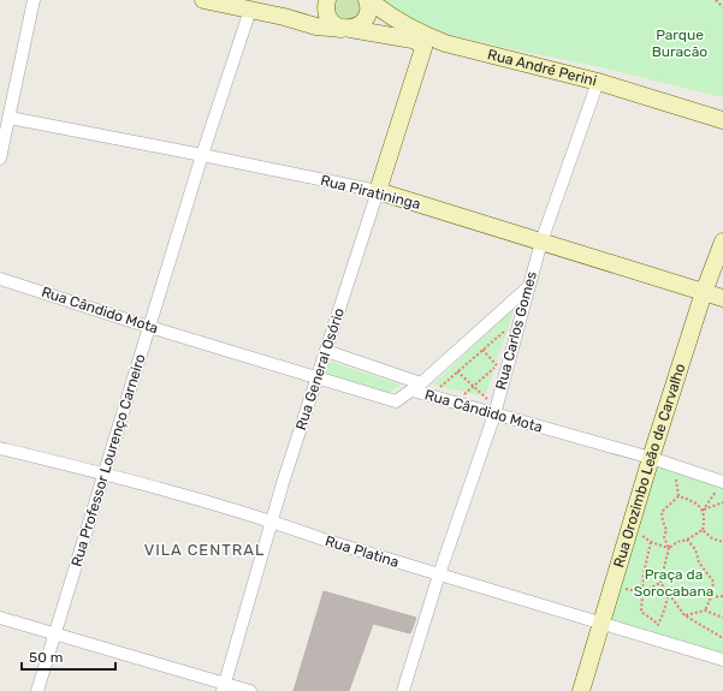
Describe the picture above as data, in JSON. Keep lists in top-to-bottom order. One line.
{"streets":{"main road":["Rua André Perini","Rua Piratininga","Rua General Osório","Rua Orozimbo Leão de Carvalho"],"street":["Rua Cândido Mota","Rua Carlos Gomes","Rua Professor Lourenço Carneiro","Rua Platina"]},"crossings":[["Rua André Perini","Rua Carlos Gomes"],["Rua Piratininga","Rua Carlos Gomes"],["Rua Piratininga","Rua General Osório"],["Rua Piratininga","Rua Professor Lourenço Carneiro"],["Rua Piratininga","Rua Orozimbo Leão de Carvalho"],["Rua Cândido Mota","Rua Carlos Gomes"],["Rua Cândido Mota","Rua General Osório"],["Rua Cândido Mota","Rua Professor Lourenço Carneiro"],["Rua Cândido Mota","Rua Orozimbo Leão de Carvalho"],["Rua Carlos Gomes","Rua Platina"],["Rua General Osório","Rua Platina"],["Rua Professor Lourenço Carneiro","Rua Platina"],["Rua Orozimbo Leão de Carvalho","Rua Platina"]],"districts":["VILA CENTRAL"],"parks":["Parque Buracão","Praça da Sorocabana"],"scale_bar":"50 m"}
